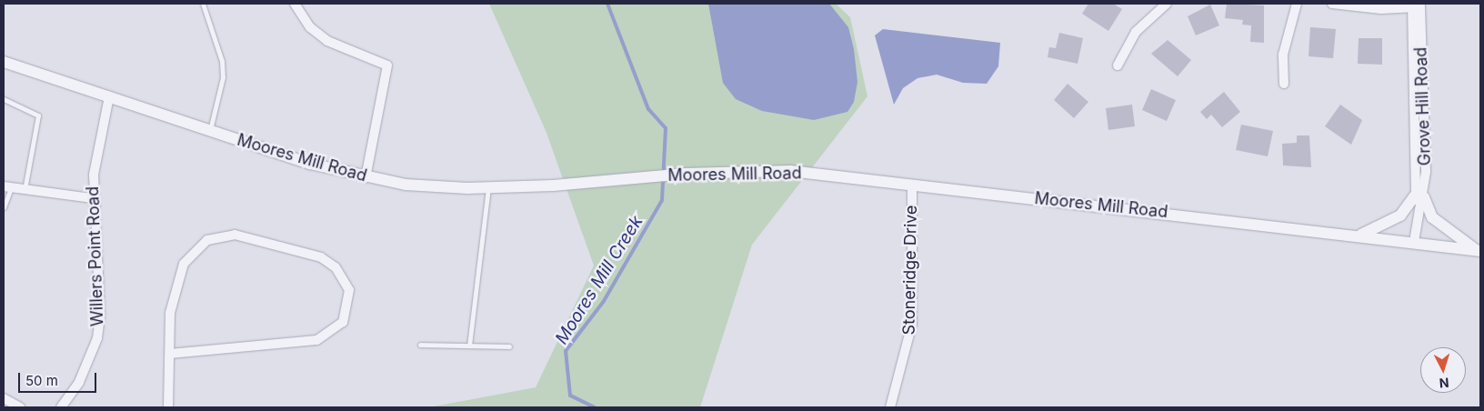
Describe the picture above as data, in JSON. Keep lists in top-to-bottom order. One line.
{"streets":{"street":["Grove Hill Road","Moores Mill Road","Willers Point Road","Stoneridge Drive"]},"crossings":[["Grove Hill Road","Moores Mill Road"],["Moores Mill Road","Willers Point Road"],["Moores Mill Road","Stoneridge Drive"]],"water":["Moores Mill Creek"],"scale_bar":"50 m","north":"bottom"}
